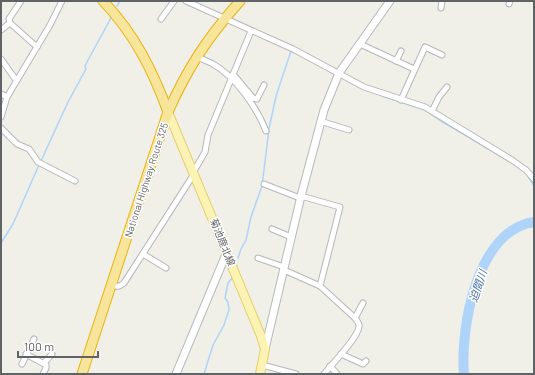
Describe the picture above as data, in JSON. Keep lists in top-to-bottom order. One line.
{"streets":{"highway":["National Highway Route 325"],"main road":["菊池鹿北線"]},"crossings":[["National Highway Route 325","菊池鹿北線"]],"water":["迫間川"],"scale_bar":"100 m"}
